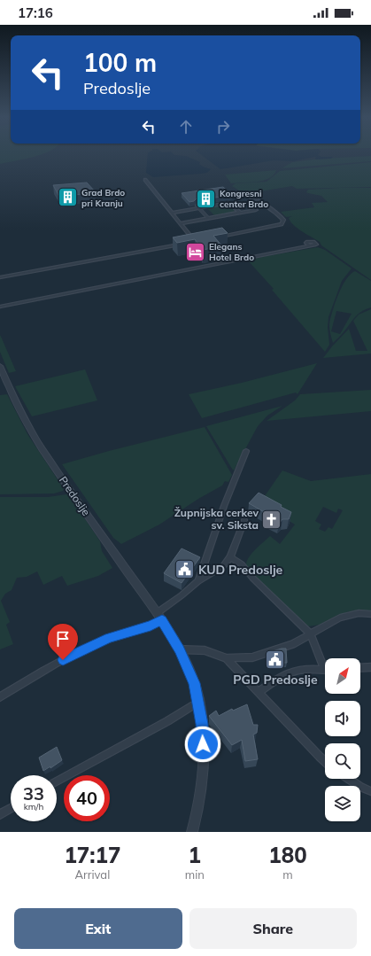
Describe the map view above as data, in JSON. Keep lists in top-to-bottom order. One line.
{"streets":{"street":["Predoslje"]},"places":{"building":["Grad Brdo pri Kranju","Kongresni center Brdo"],"hotel":["Elegans Hotel Brdo"],"church":["Župnijska cerkev sv. Siksta"],"public building":["KUD Predoslje","PGD Predoslje"]},"north":"top right","page":{"status":"17:16","turn":["100 m","Predoslje"],"speed":"33 km/h","limit":"40","eta":["17:17","Arrival","1","min","180","m"],"buttons":["Exit","Share"]}}
